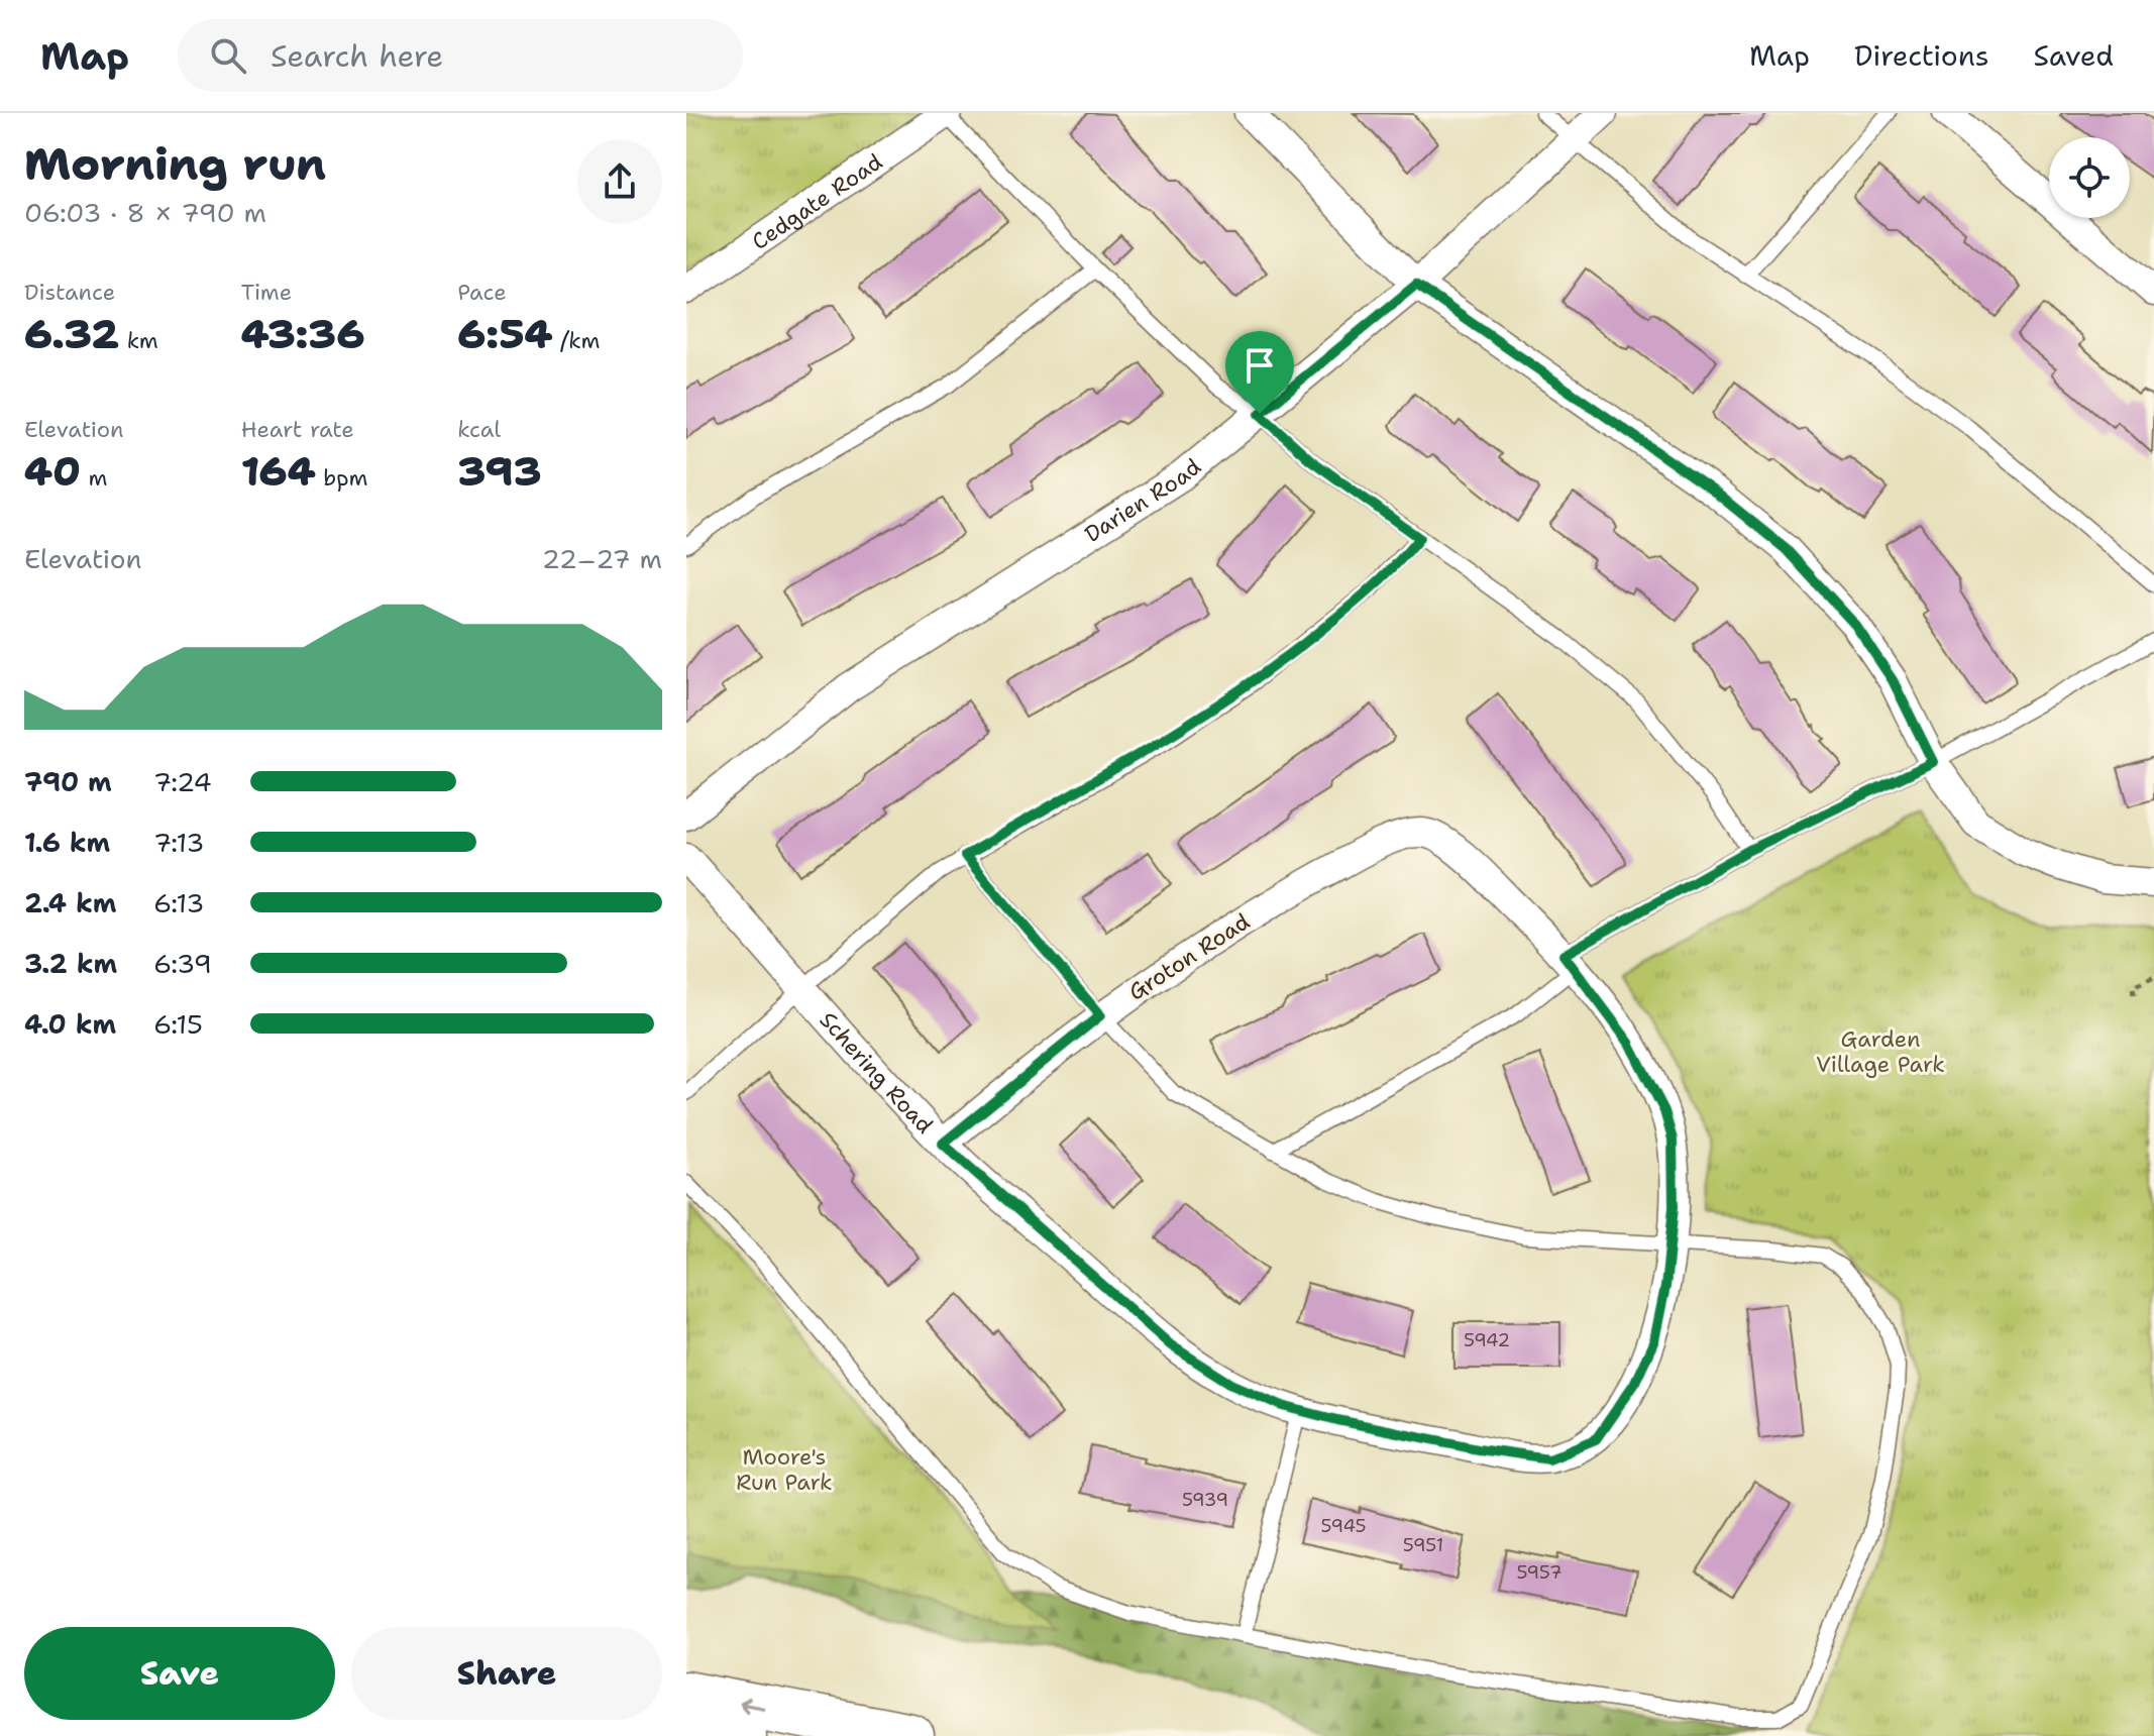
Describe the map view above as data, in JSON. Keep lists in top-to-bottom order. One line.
{"streets":{"street":["Cedgate Road","Darien Road","Groton Road","Schering Road"]},"crossings":[["Groton Road","Schering Road"]],"parks":["Garden Village Park","Moore's Run Park"],"house_numbers":["5942","5939","5945","5951","5957"],"page":{"header":"Map","search":"Search here","nav":["Map","Directions","Saved"],"heading":["Morning run","06:03 · 8 × 790 m"],"stats":[["Distance","6.32 km"],["Time","43:36"],["Pace","6:54 /km"],["Elevation","40 m"],["Heart rate","164 bpm"],["kcal","393"]],"chart":["Elevation","22–27 m"],"list":[{"name":"790 m","note":"7:24"},{"name":"1.6 km","note":"7:13"},{"name":"2.4 km","note":"6:13"},{"name":"3.2 km","note":"6:39"},{"name":"4.0 km","note":"6:15"}],"buttons":["Save","Share"]}}
